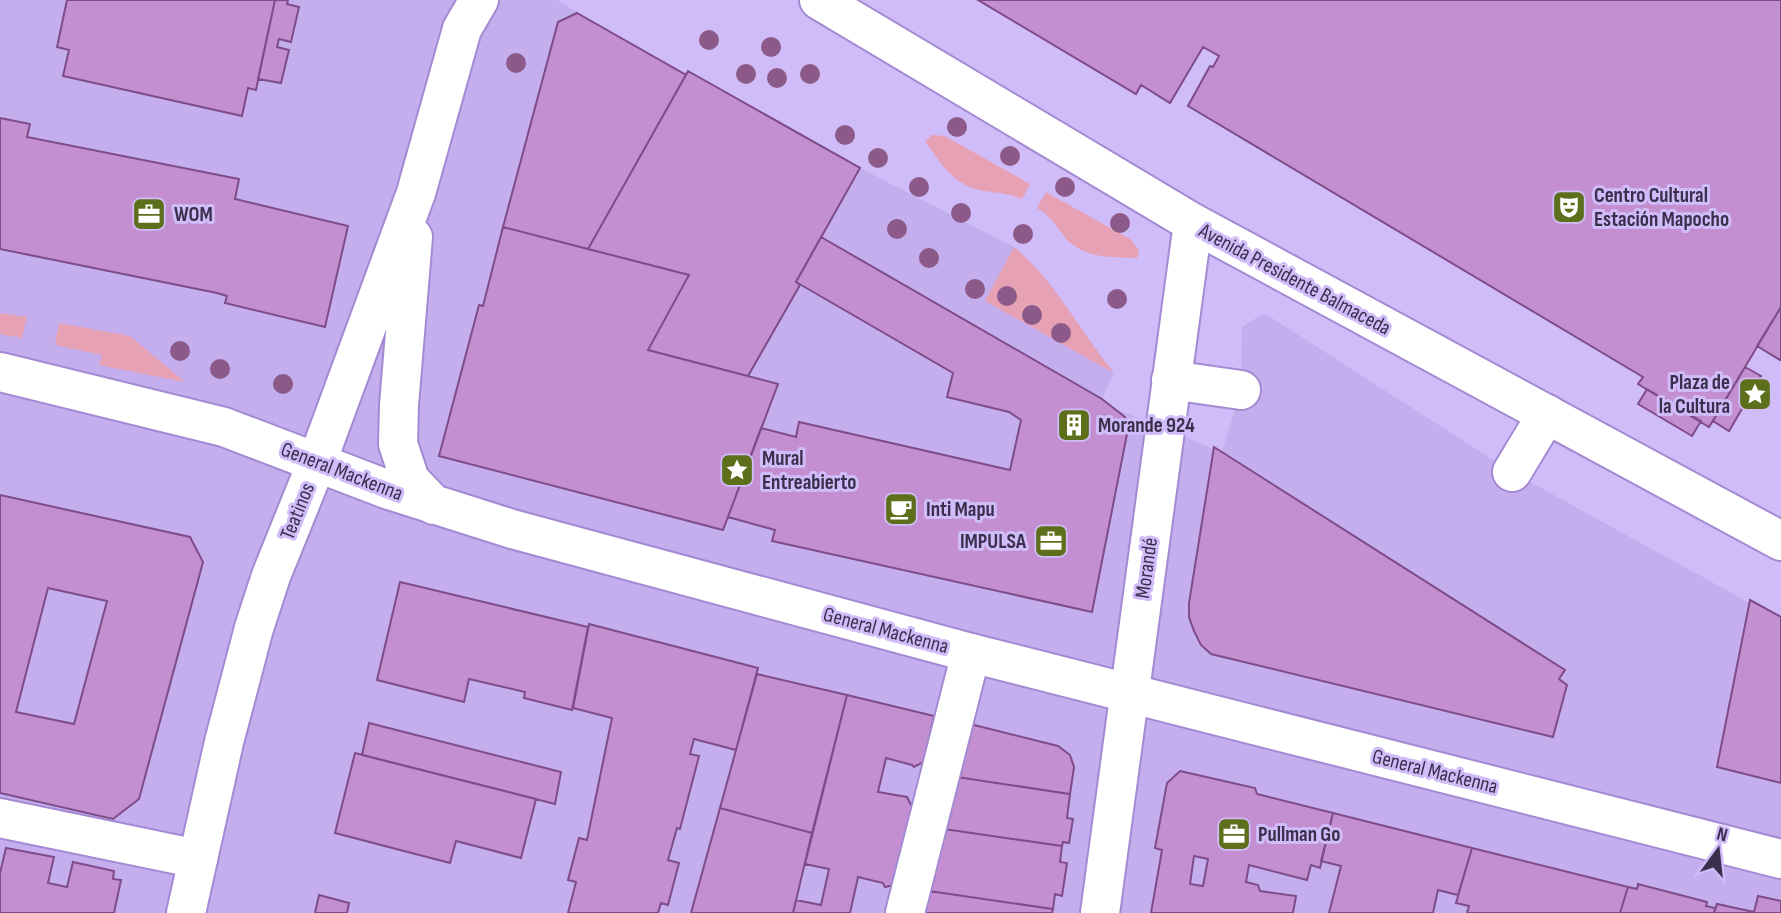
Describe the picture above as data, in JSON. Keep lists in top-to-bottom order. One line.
{"streets":{"main road":["Avenida Presidente Balmaceda","General Mackenna","Teatinos","Morandé"]},"crossings":[["Avenida Presidente Balmaceda","Morandé"],["General Mackenna","Teatinos"],["General Mackenna","Morandé"]],"places":{"theatre":["Centro Cultural Estación Mapocho"],"office":["WOM","IMPULSA","Pullman Go"],"place":["Plaza de la Cultura","Mural Entreabierto"],"building":["Morande 924"],"cafe":["Inti Mapu"]},"north":"top"}
